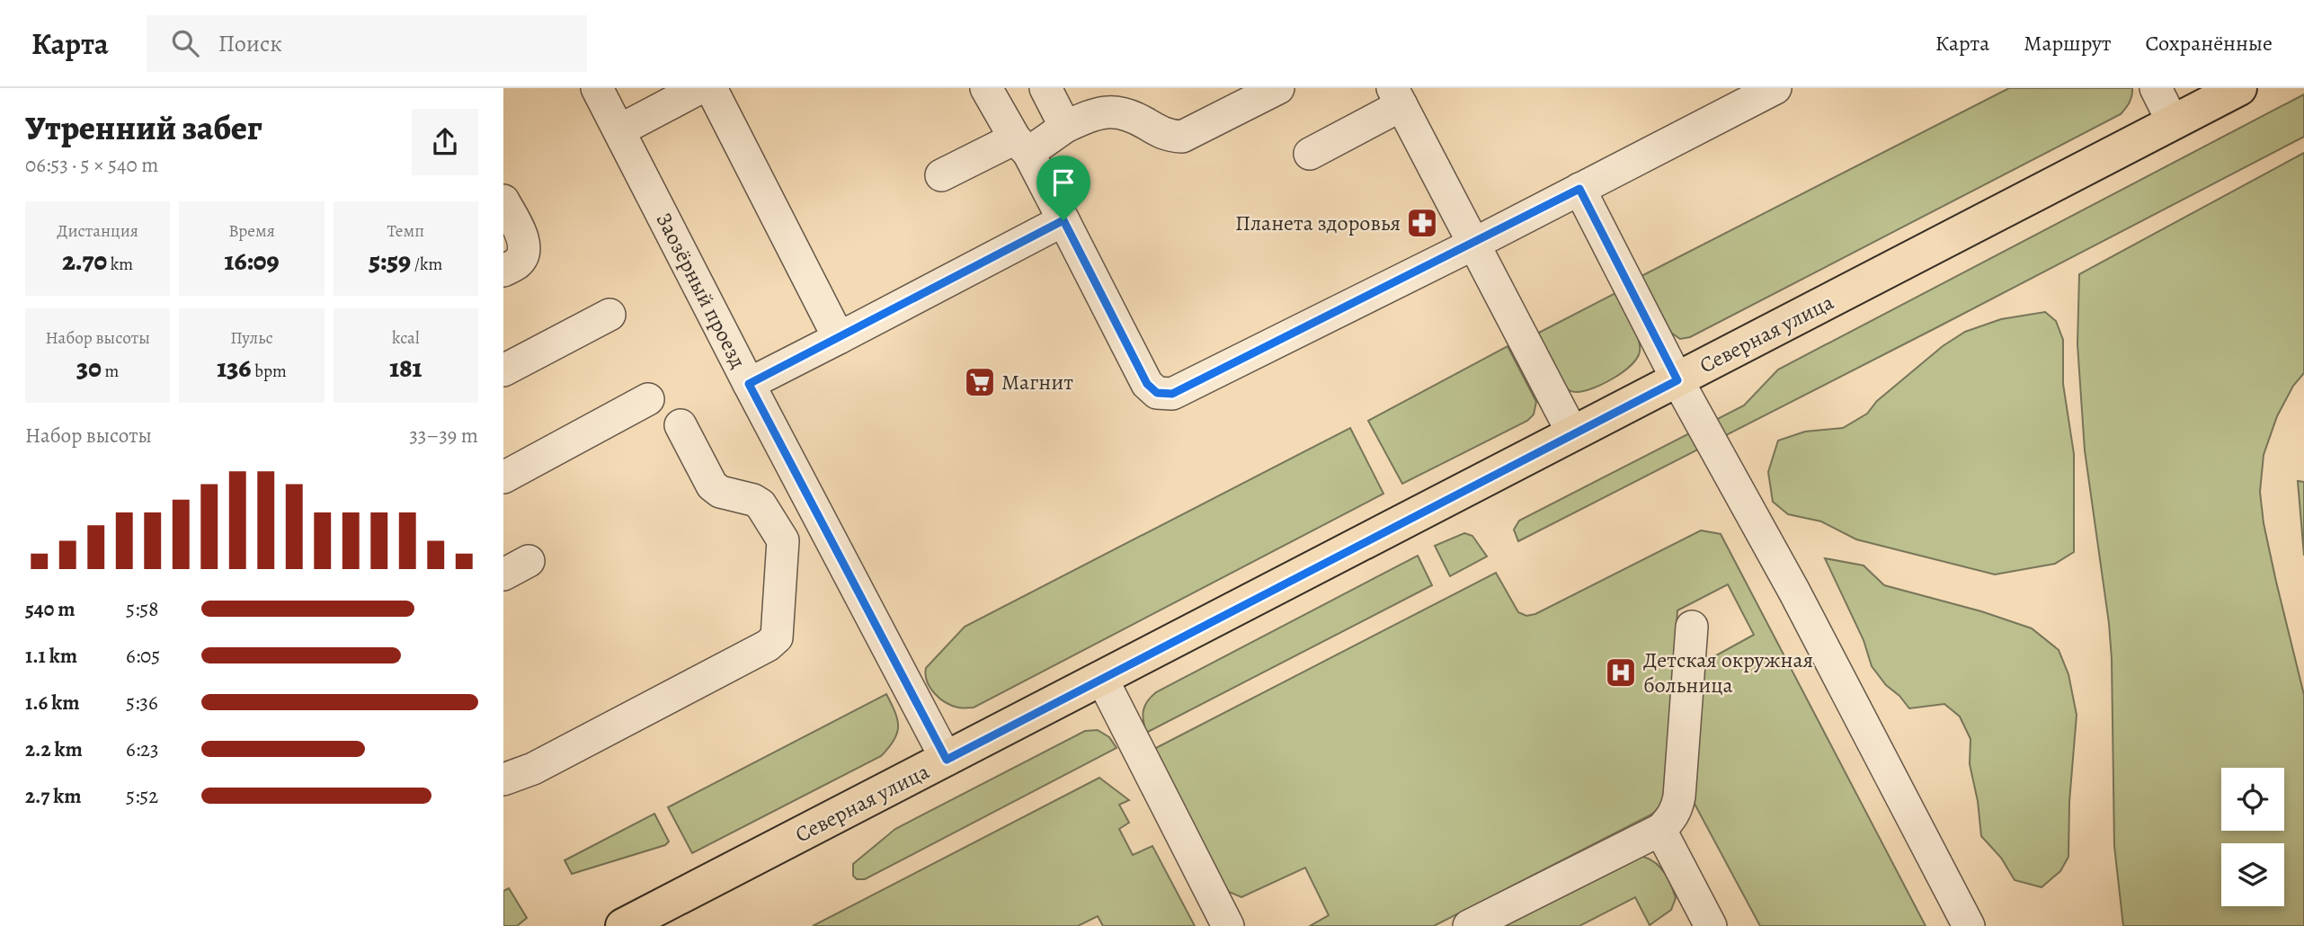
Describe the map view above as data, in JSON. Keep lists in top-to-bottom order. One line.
{"streets":{"main road":["Северная улица"],"street":["Заозёрный проезд"]},"crossings":[["Заозёрный проезд","Северная улица"]],"places":{"pharmacy":["Планета здоровья"],"supermarket":["Магнит"],"hospital":["Детская окружная больница"]},"page":{"header":"Карта","search":"Поиск","nav":["Карта","Маршрут","Сохранённые"],"heading":["Утренний забег","06:53 · 5 × 540 m"],"stats":[["Дистанция","2.70 km"],["Время","16:09"],["Темп","5:59 /km"],["Набор высоты","30 m"],["Пульс","136 bpm"],["kcal","181"]],"chart":["Набор высоты","33–39 m"],"list":[{"name":"540 m","note":"5:58"},{"name":"1.1 km","note":"6:05"},{"name":"1.6 km","note":"5:36"},{"name":"2.2 km","note":"6:23"},{"name":"2.7 km","note":"5:52"}]}}
